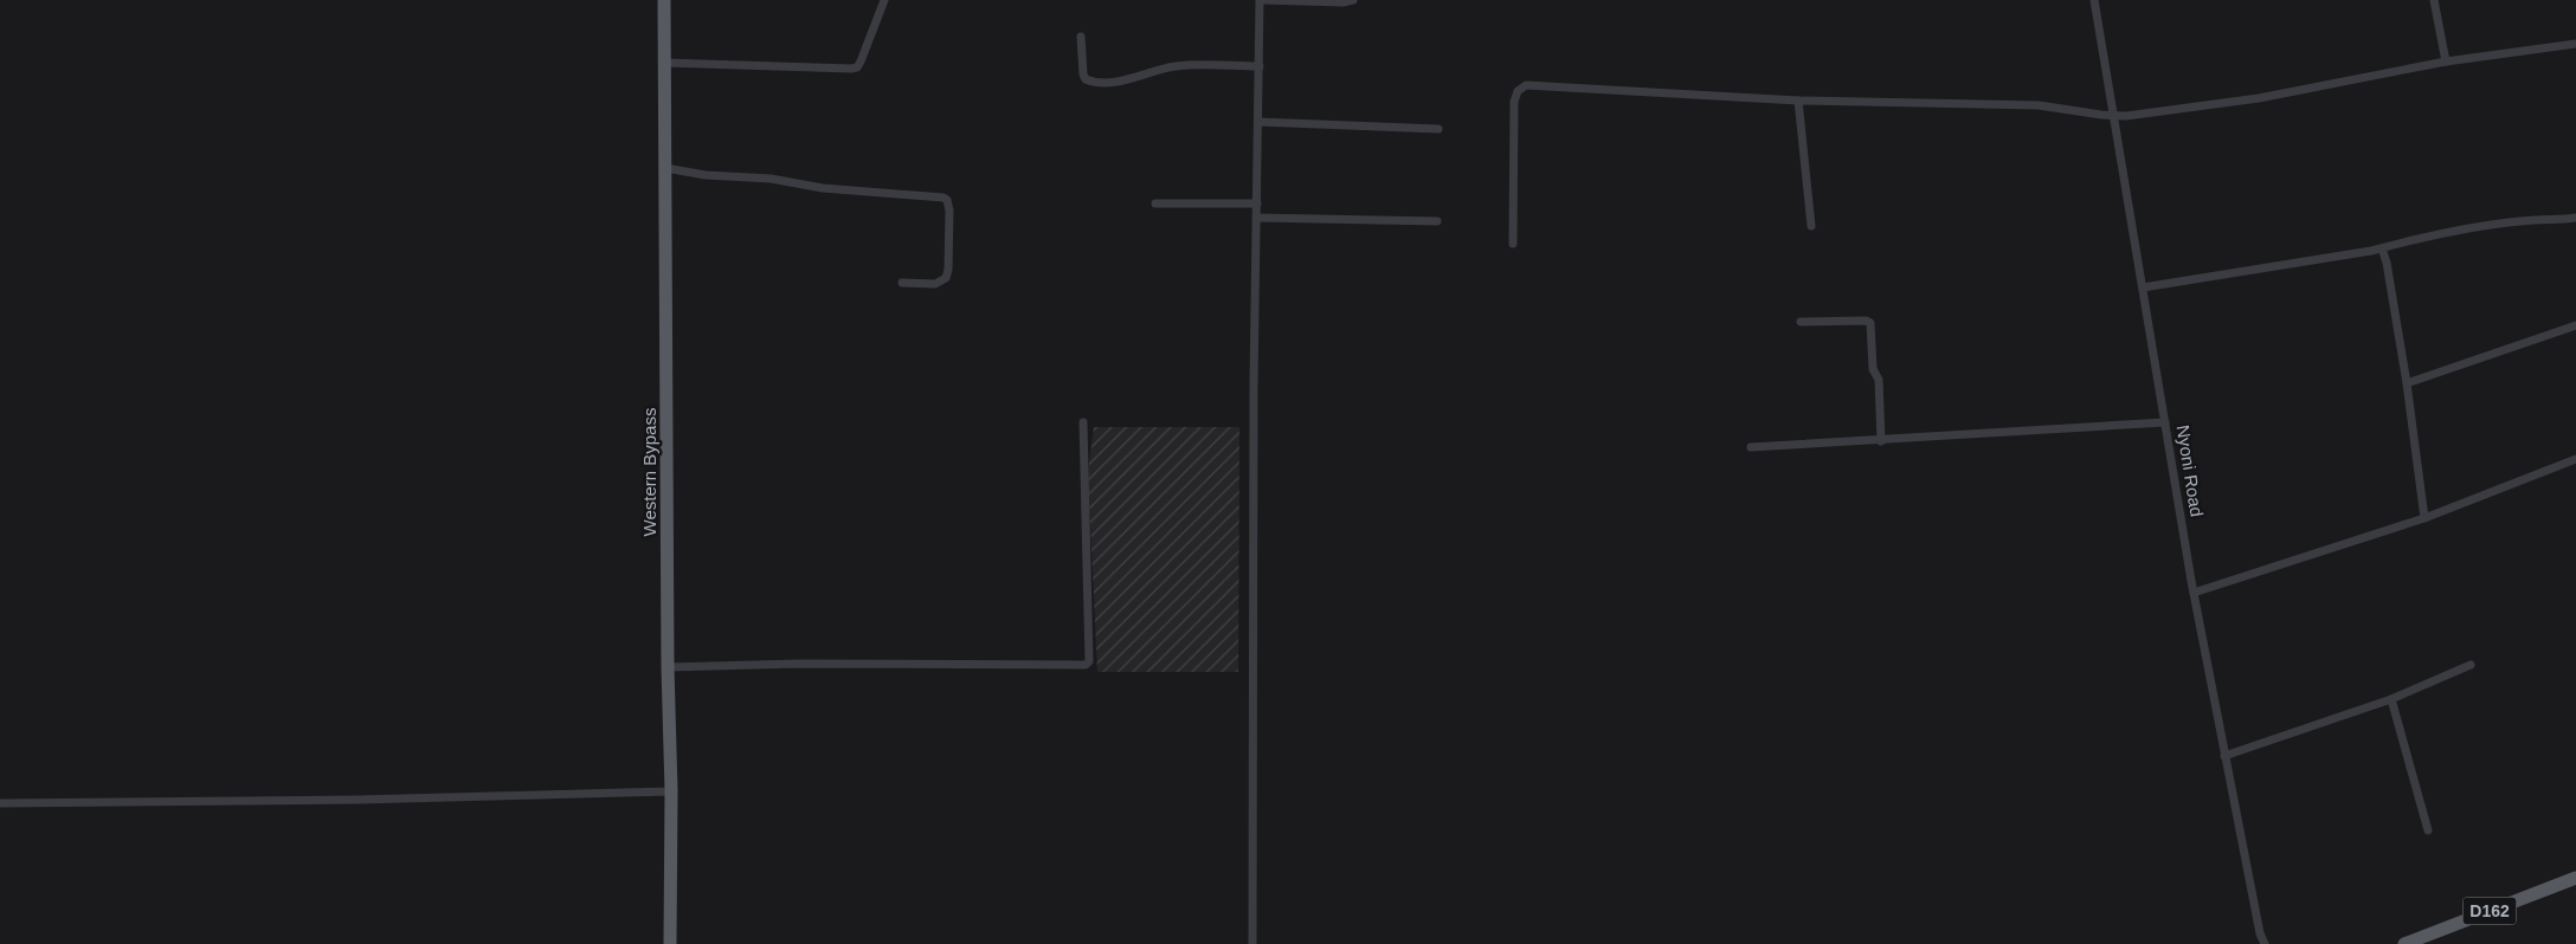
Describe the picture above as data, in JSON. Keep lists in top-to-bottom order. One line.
{"streets":{"main road":["Western Bypass","D162"],"street":["Nyoni Road"]}}
